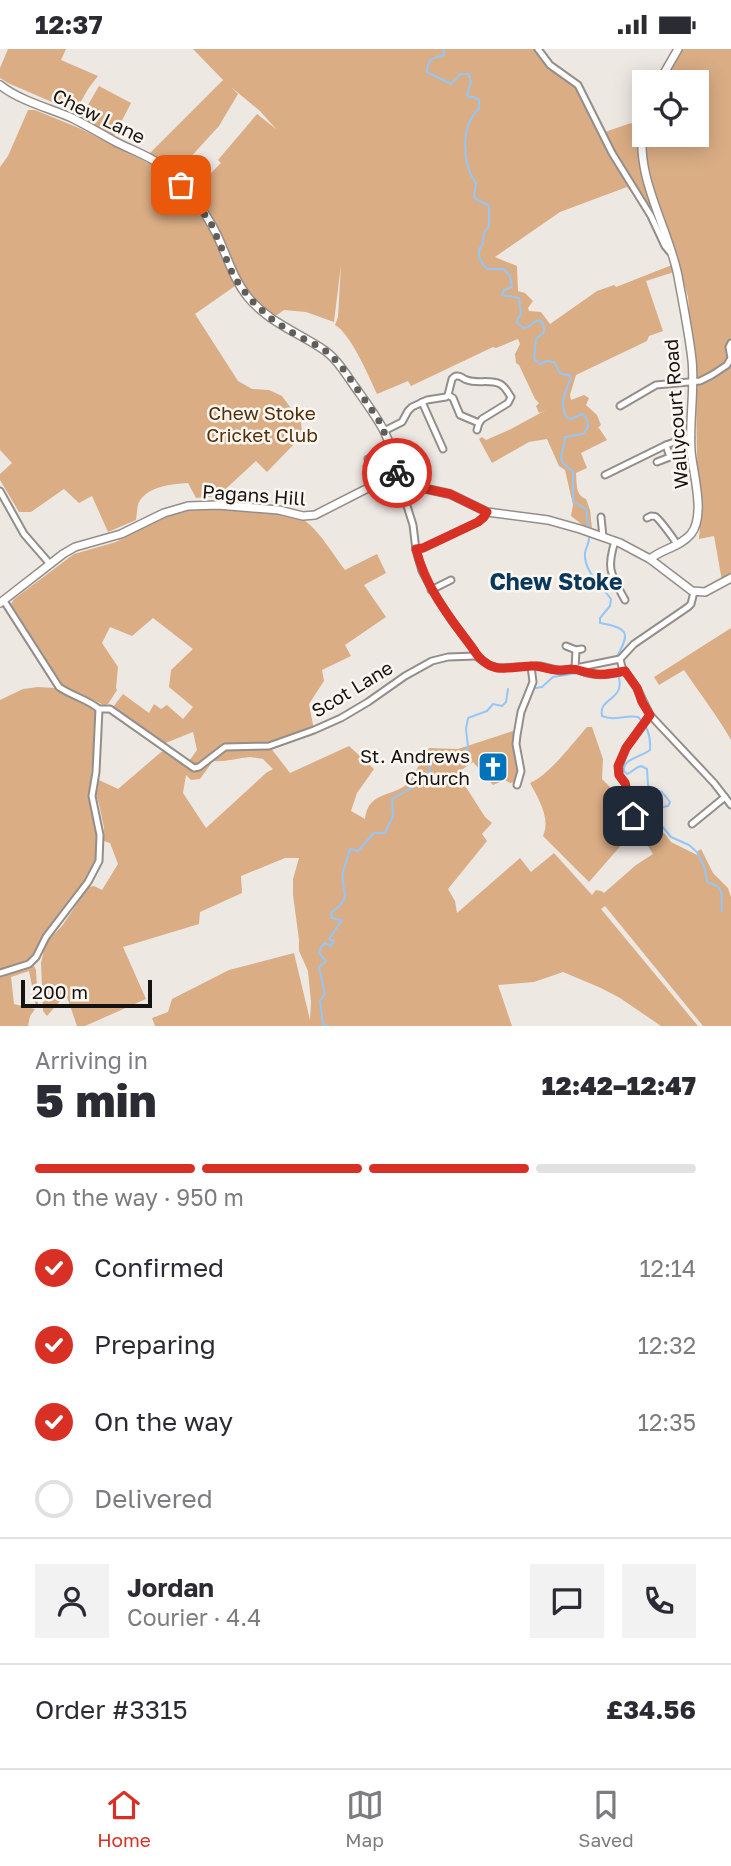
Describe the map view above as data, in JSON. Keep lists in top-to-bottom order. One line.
{"streets":{"street":["Chew Lane","Wallycourt Road","Pagans Hill","Scot Lane"]},"crossings":[["Chew Lane","Pagans Hill"]],"districts":["Chew Stoke"],"parks":["Chew Stoke Cricket Club"],"places":{"church":["St. Andrews Church"]},"scale_bar":"200 m","page":{"status":"12:37","scale":"200 m","heading":["5 min","Arriving in","12:42–12:47"],"panel":["Jordan","Courier · 4.4","Order #3315","£34.56"],"bar":"On the way · 950 m","list":[["Confirmed","12:14"],["Preparing","12:32"],["On the way","12:35"],"Delivered"],"tabs":["Home","Map","Saved"]}}
